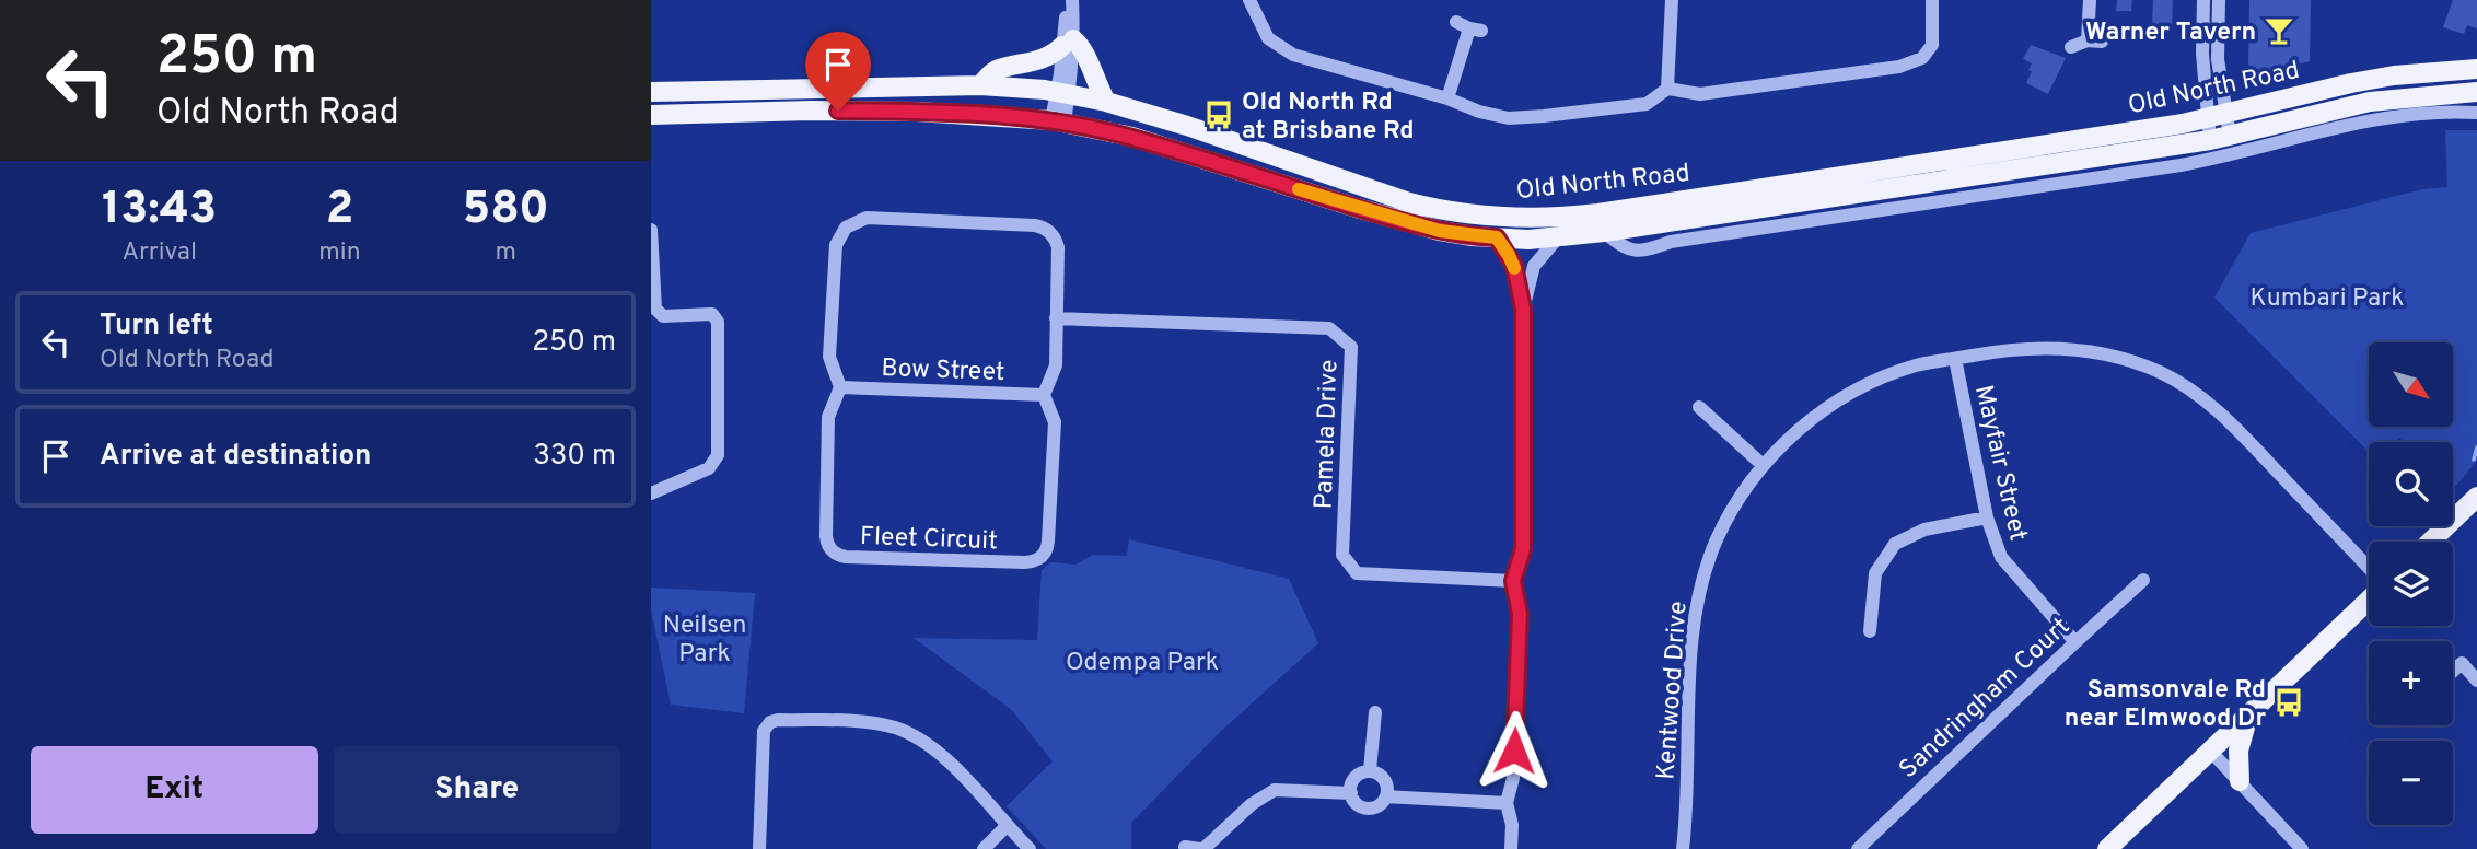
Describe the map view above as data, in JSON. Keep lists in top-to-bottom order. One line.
{"streets":{"main road":["Old North Road"],"street":["Bow Street","Pamela Drive","Mayfair Street","Fleet Circuit","Kentwood Drive","Sandringham Court"]},"crossings":[["Bow Street","Fleet Circuit"],["Mayfair Street","Kentwood Drive"],["Mayfair Street","Sandringham Court"]],"parks":["Kumbari Park","Neilsen Park","Odempa Park"],"places":{"bar":["Warner Tavern"],"bus stop":["Old North Rd at Brisbane Rd","Samsonvale Rd near Elmwood Dr"]},"north":"bottom right","page":{"turn":["250 m","Old North Road"],"eta":["13:43","Arrival","2","min","580","m"],"list":[{"name":"Turn left","note":"Old North Road","value":"250 m"},{"name":"Arrive at destination","value":"330 m"}],"map_buttons":["+","−"],"buttons":["Exit","Share"]}}
